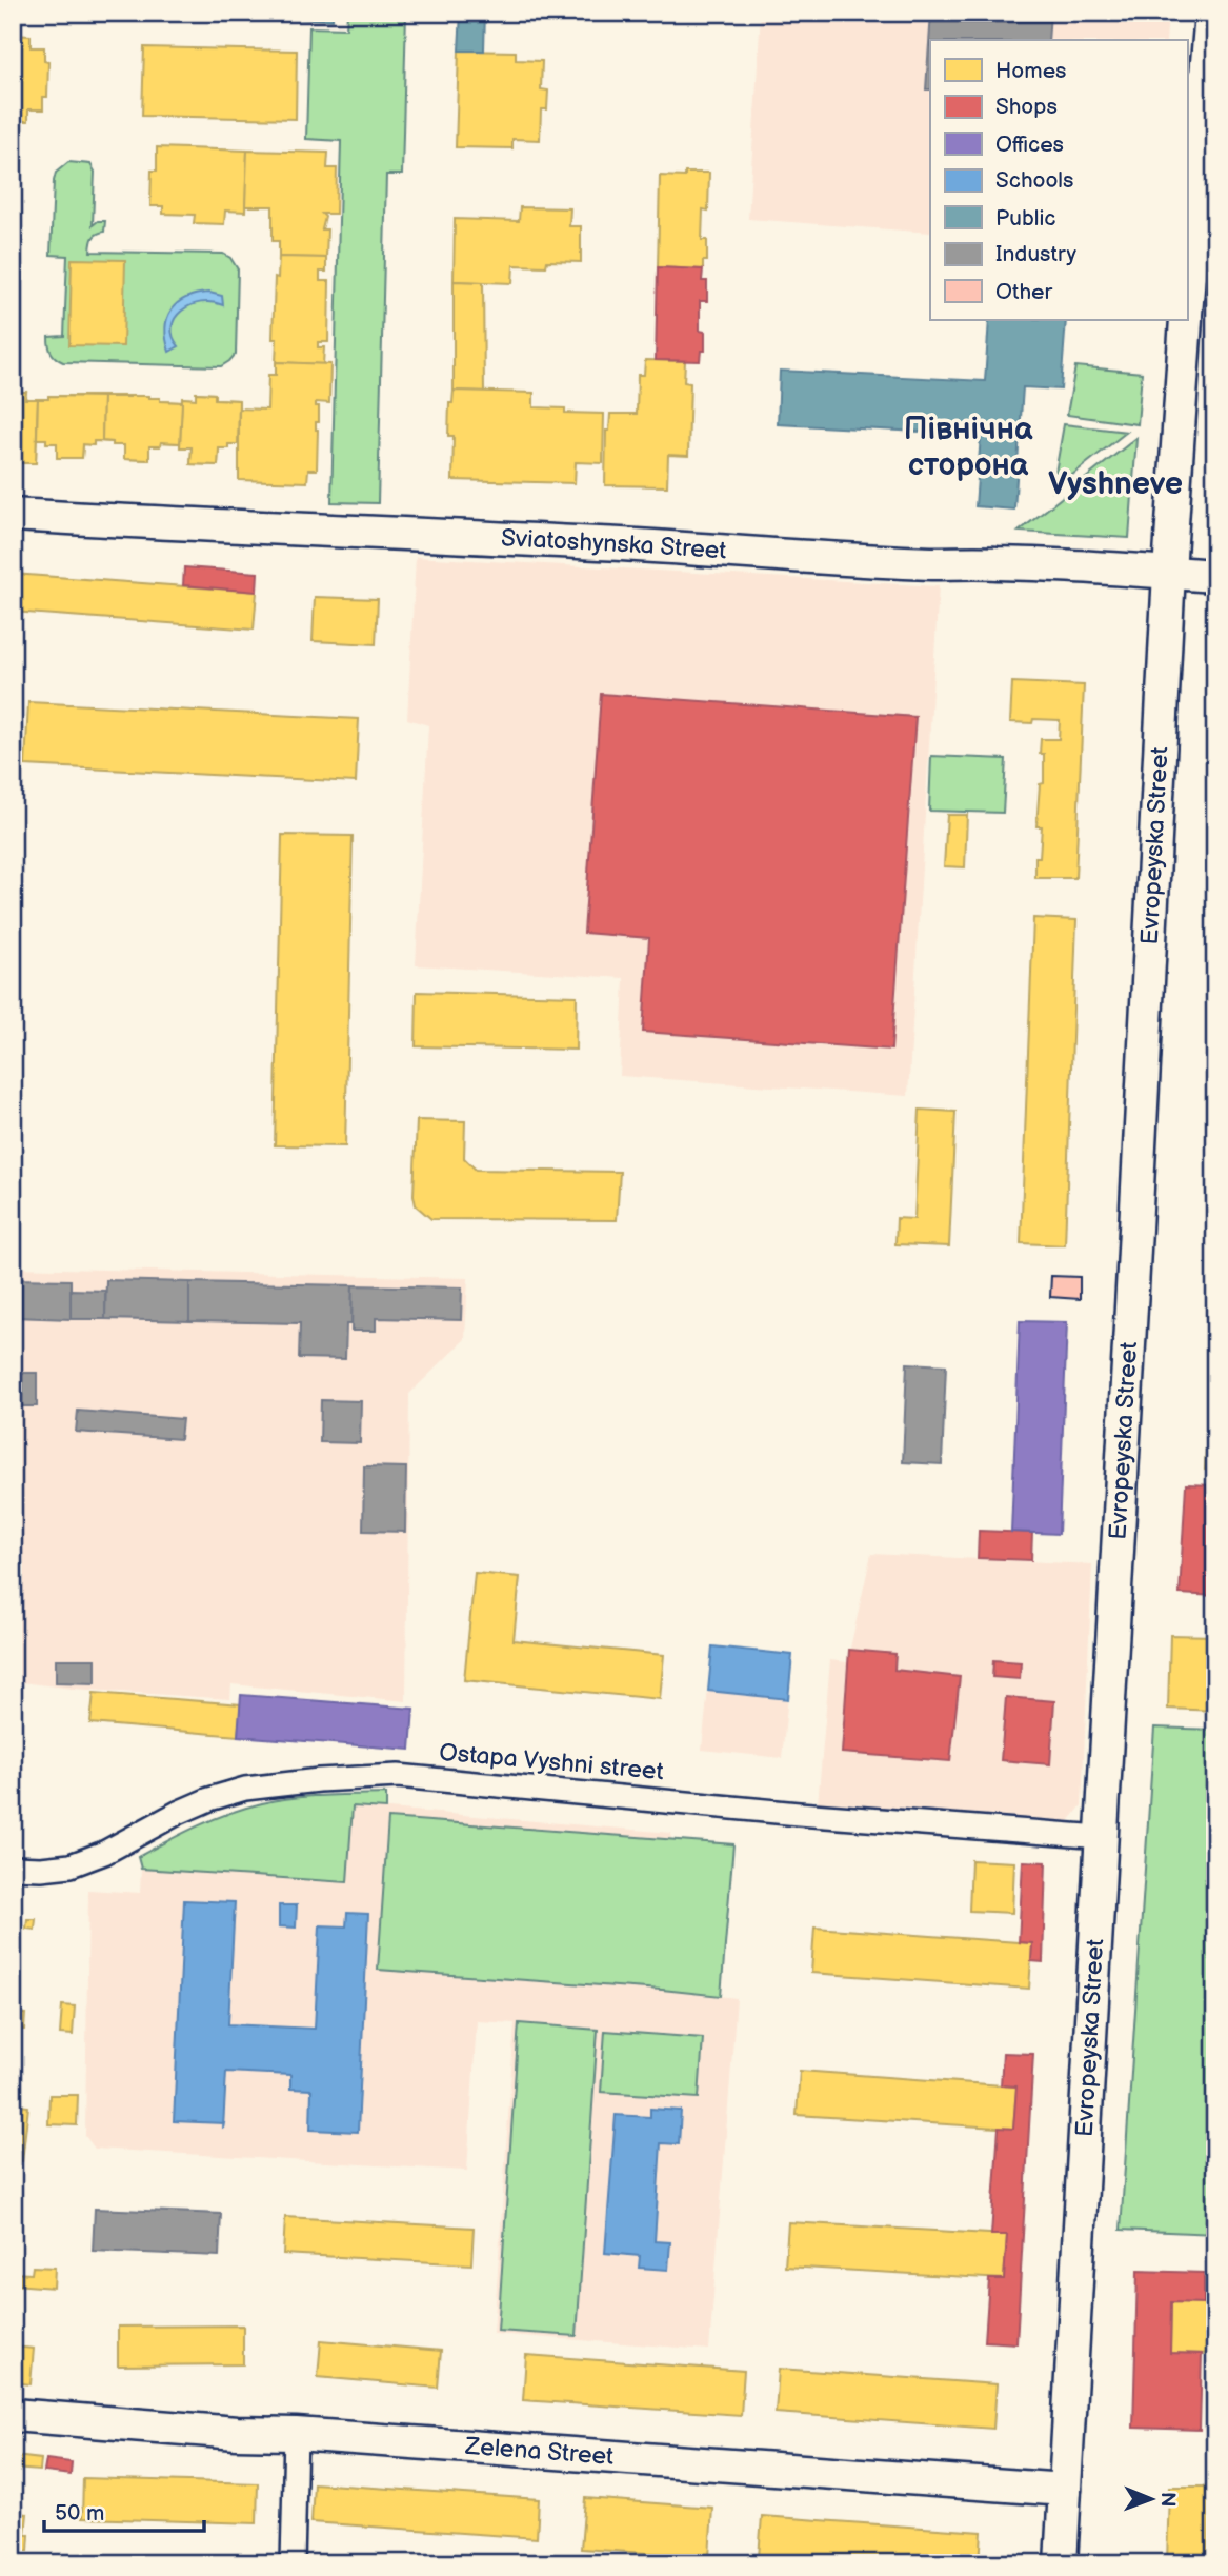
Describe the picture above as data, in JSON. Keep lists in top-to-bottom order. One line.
{"streets":{"street":["Sviatoshynska Street","Evropeyska Street","Ostapa Vyshni street","Zelena Street"]},"crossings":[["Sviatoshynska Street","Evropeyska Street"],["Evropeyska Street","Ostapa Vyshni street"],["Evropeyska Street","Zelena Street"]],"districts":["Північна сторона","Vyshneve"],"legend":["Homes","Shops","Offices","Schools","Public","Industry","Other"],"scale_bar":"50 m","north":"right"}
